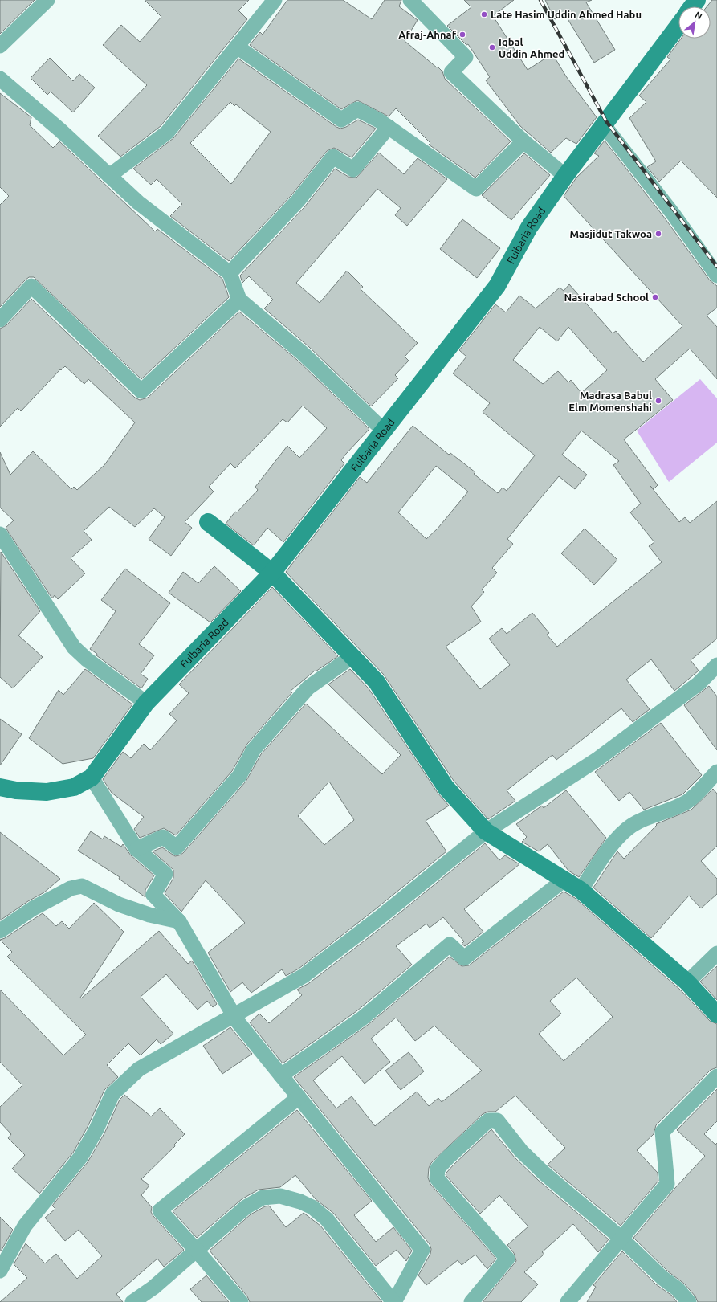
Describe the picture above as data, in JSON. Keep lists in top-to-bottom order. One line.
{"streets":{"main road":["Fulbaria Road"]},"places":["Late Hasim Uddin Ahmed Habu","Afraj-Ahnaf","Iqbal Uddin Ahmed","Masjidut Takwoa","Nasirabad School","Madrasa Babul Elm Momenshahi"],"north":"top right"}
